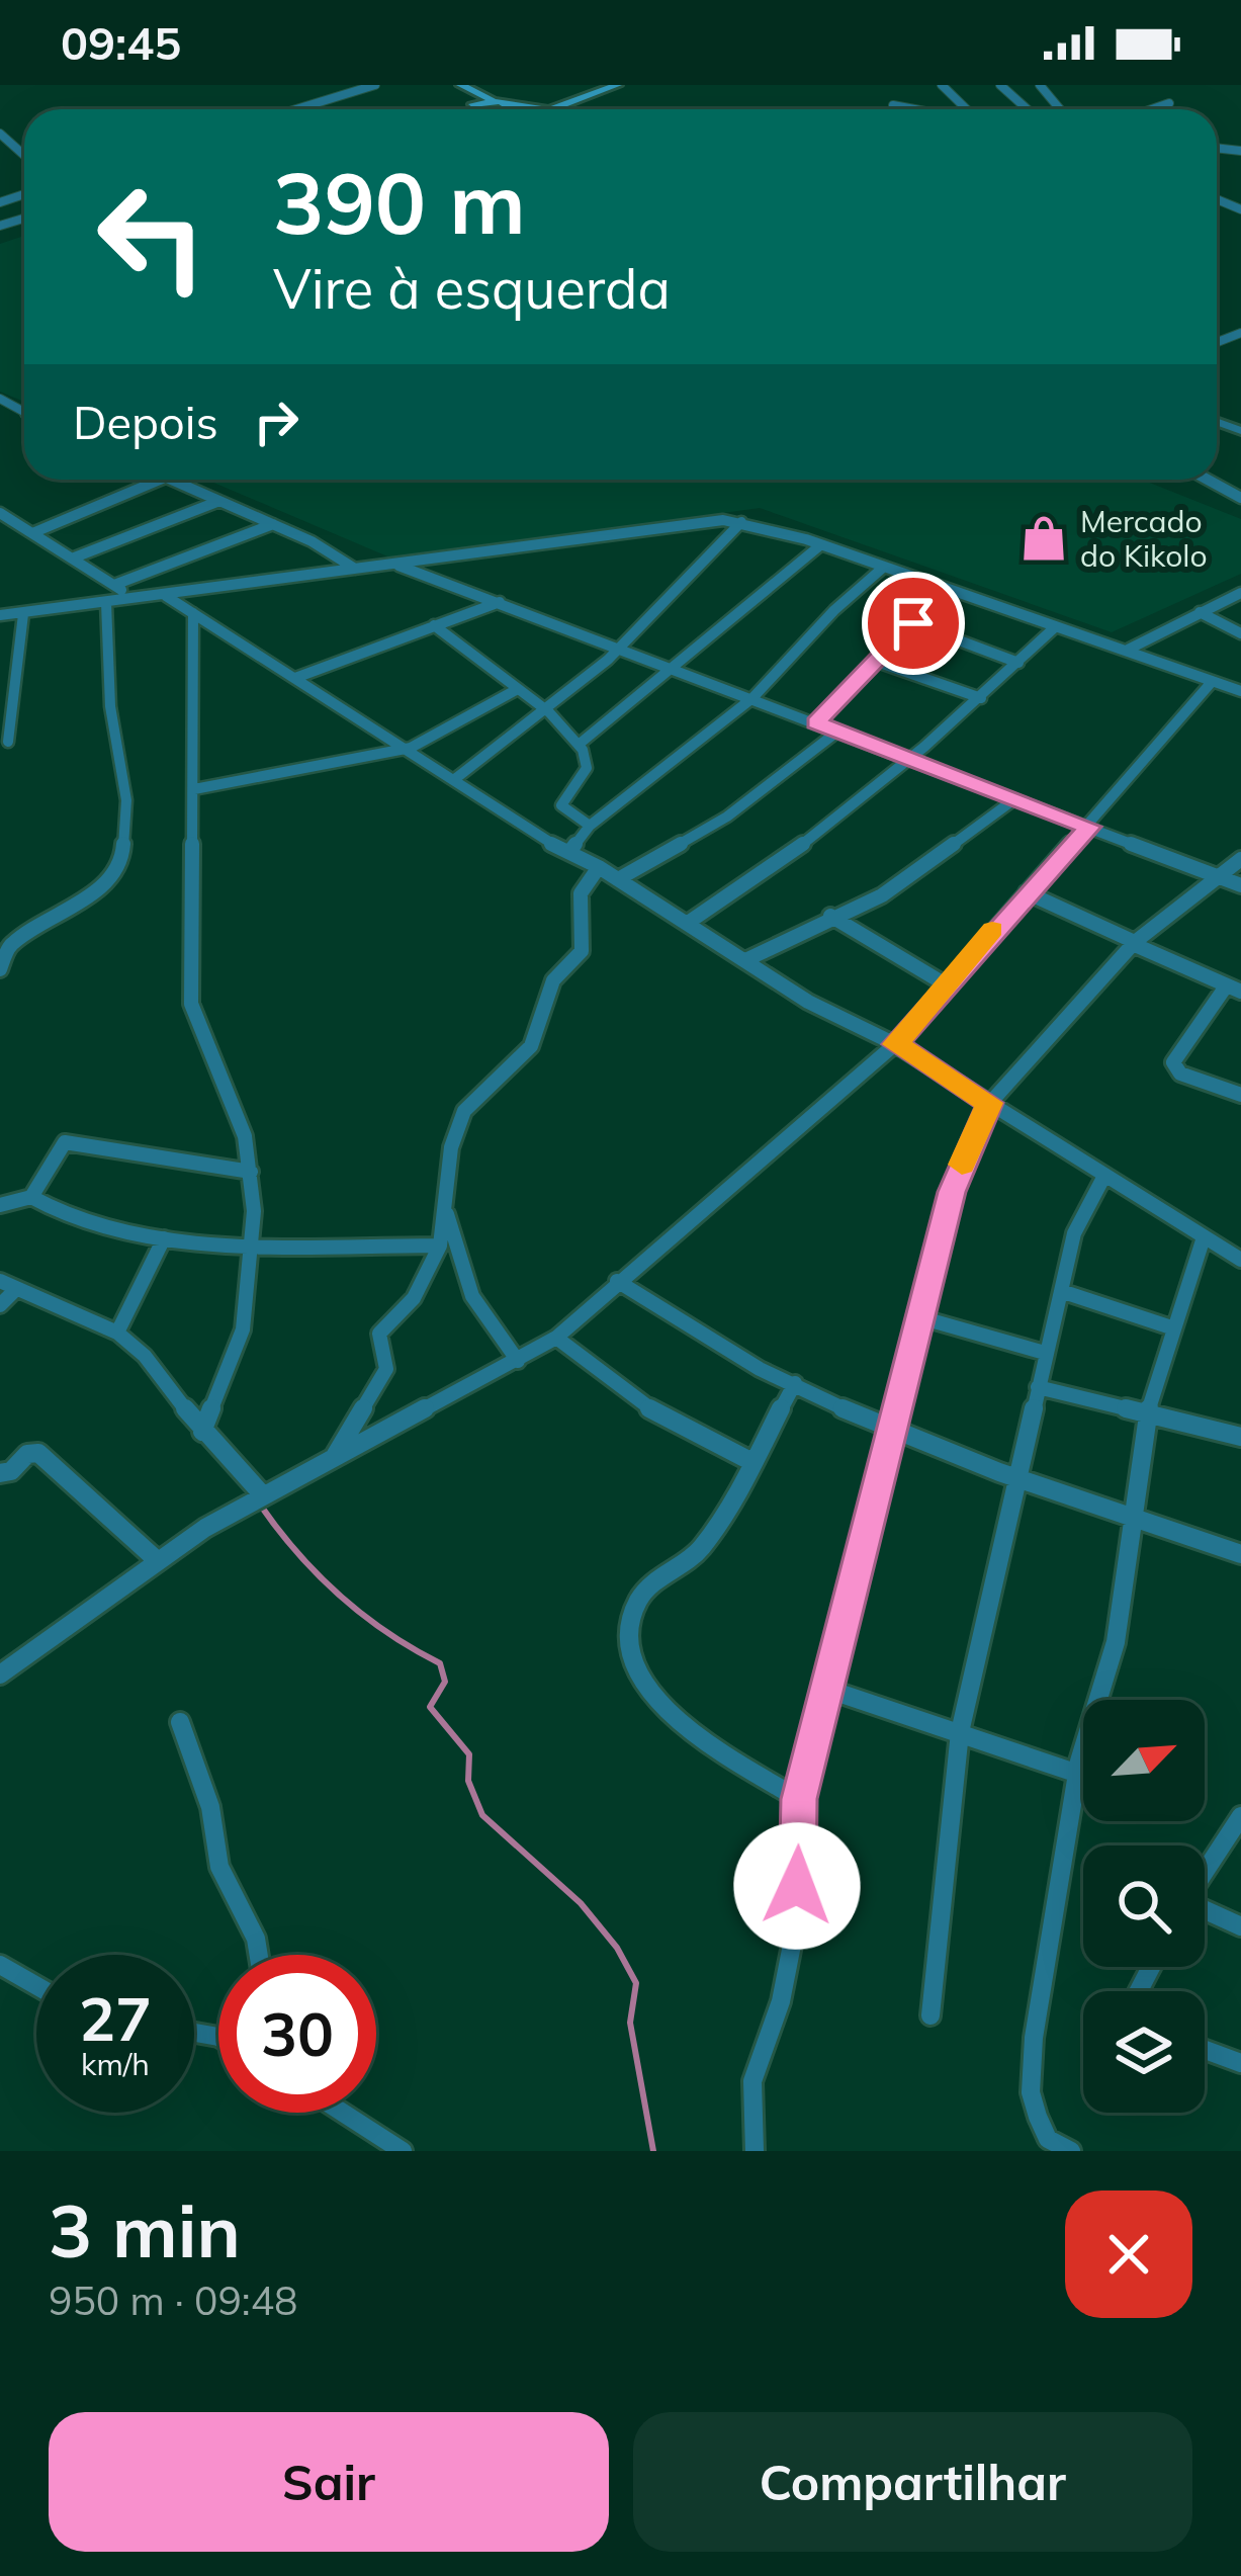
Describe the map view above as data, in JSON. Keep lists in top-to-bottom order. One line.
{"places":{"shop":["Mercado do Kikolo"]},"north":"top right","page":{"status":"09:45","turn":["390 m","Vire à esquerda"],"then":"Depois","speed":"27 km/h","limit":"30","heading":["3 min","950 m · 09:48"],"buttons":["Sair","Compartilhar"]}}
